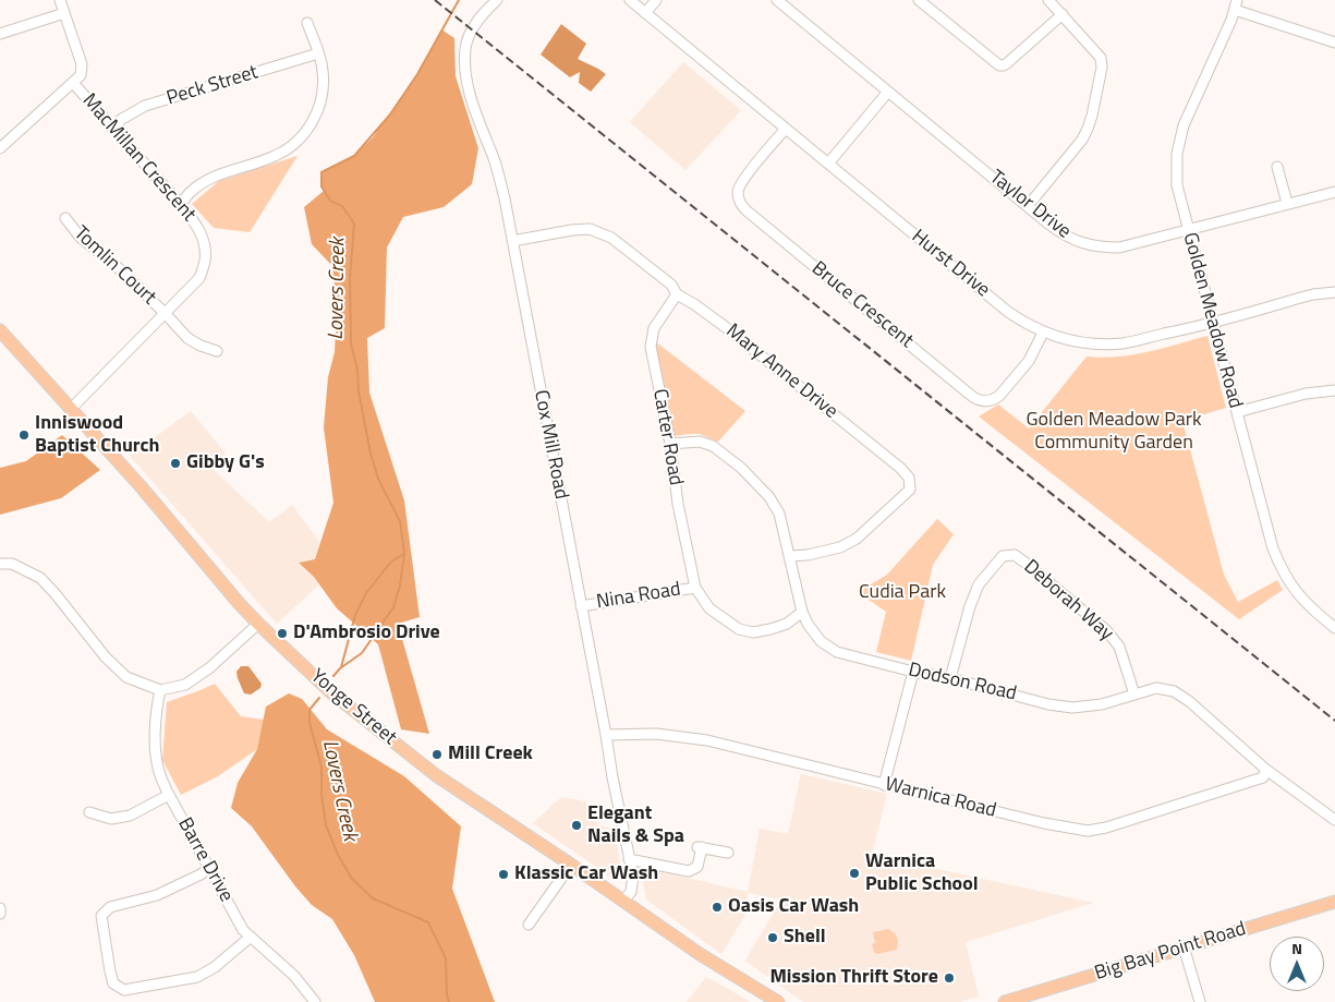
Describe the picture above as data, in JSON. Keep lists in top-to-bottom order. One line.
{"streets":{"main road":["Yonge Street","Big Bay Point Road"],"street":["Peck Street","MacMillan Crescent","Taylor Drive","Hurst Drive","Tomlin Court","Bruce Crescent","Golden Meadow Road","Mary Anne Drive","Carter Road","Cox Mill Road","Nina Road","Deborah Way","Dodson Road","Warnica Road","Barre Drive"]},"crossings":[["Peck Street","MacMillan Crescent"],["MacMillan Crescent","Tomlin Court"],["MacMillan Crescent","Yonge Street"],["Taylor Drive","Golden Meadow Road"],["Hurst Drive","Bruce Crescent"],["Hurst Drive","Golden Meadow Road"],["Mary Anne Drive","Carter Road"],["Mary Anne Drive","Cox Mill Road"],["Mary Anne Drive","Dodson Road"],["Carter Road","Nina Road"],["Carter Road","Dodson Road"],["Cox Mill Road","Nina Road"],["Cox Mill Road","Yonge Street"],["Cox Mill Road","Warnica Road"],["Nina Road","Dodson Road"],["Deborah Way","Dodson Road"],["Dodson Road","Warnica Road"]],"water":["Lovers Creek"],"parks":["Golden Meadow Park Community Garden","Cudia Park"],"places":["Inniswood Baptist Church","Gibby G's","D'Ambrosio Drive","Mill Creek","Elegant Nails & Spa","Warnica Public School","Klassic Car Wash","Oasis Car Wash","Shell","Mission Thrift Store"],"north":"top"}
